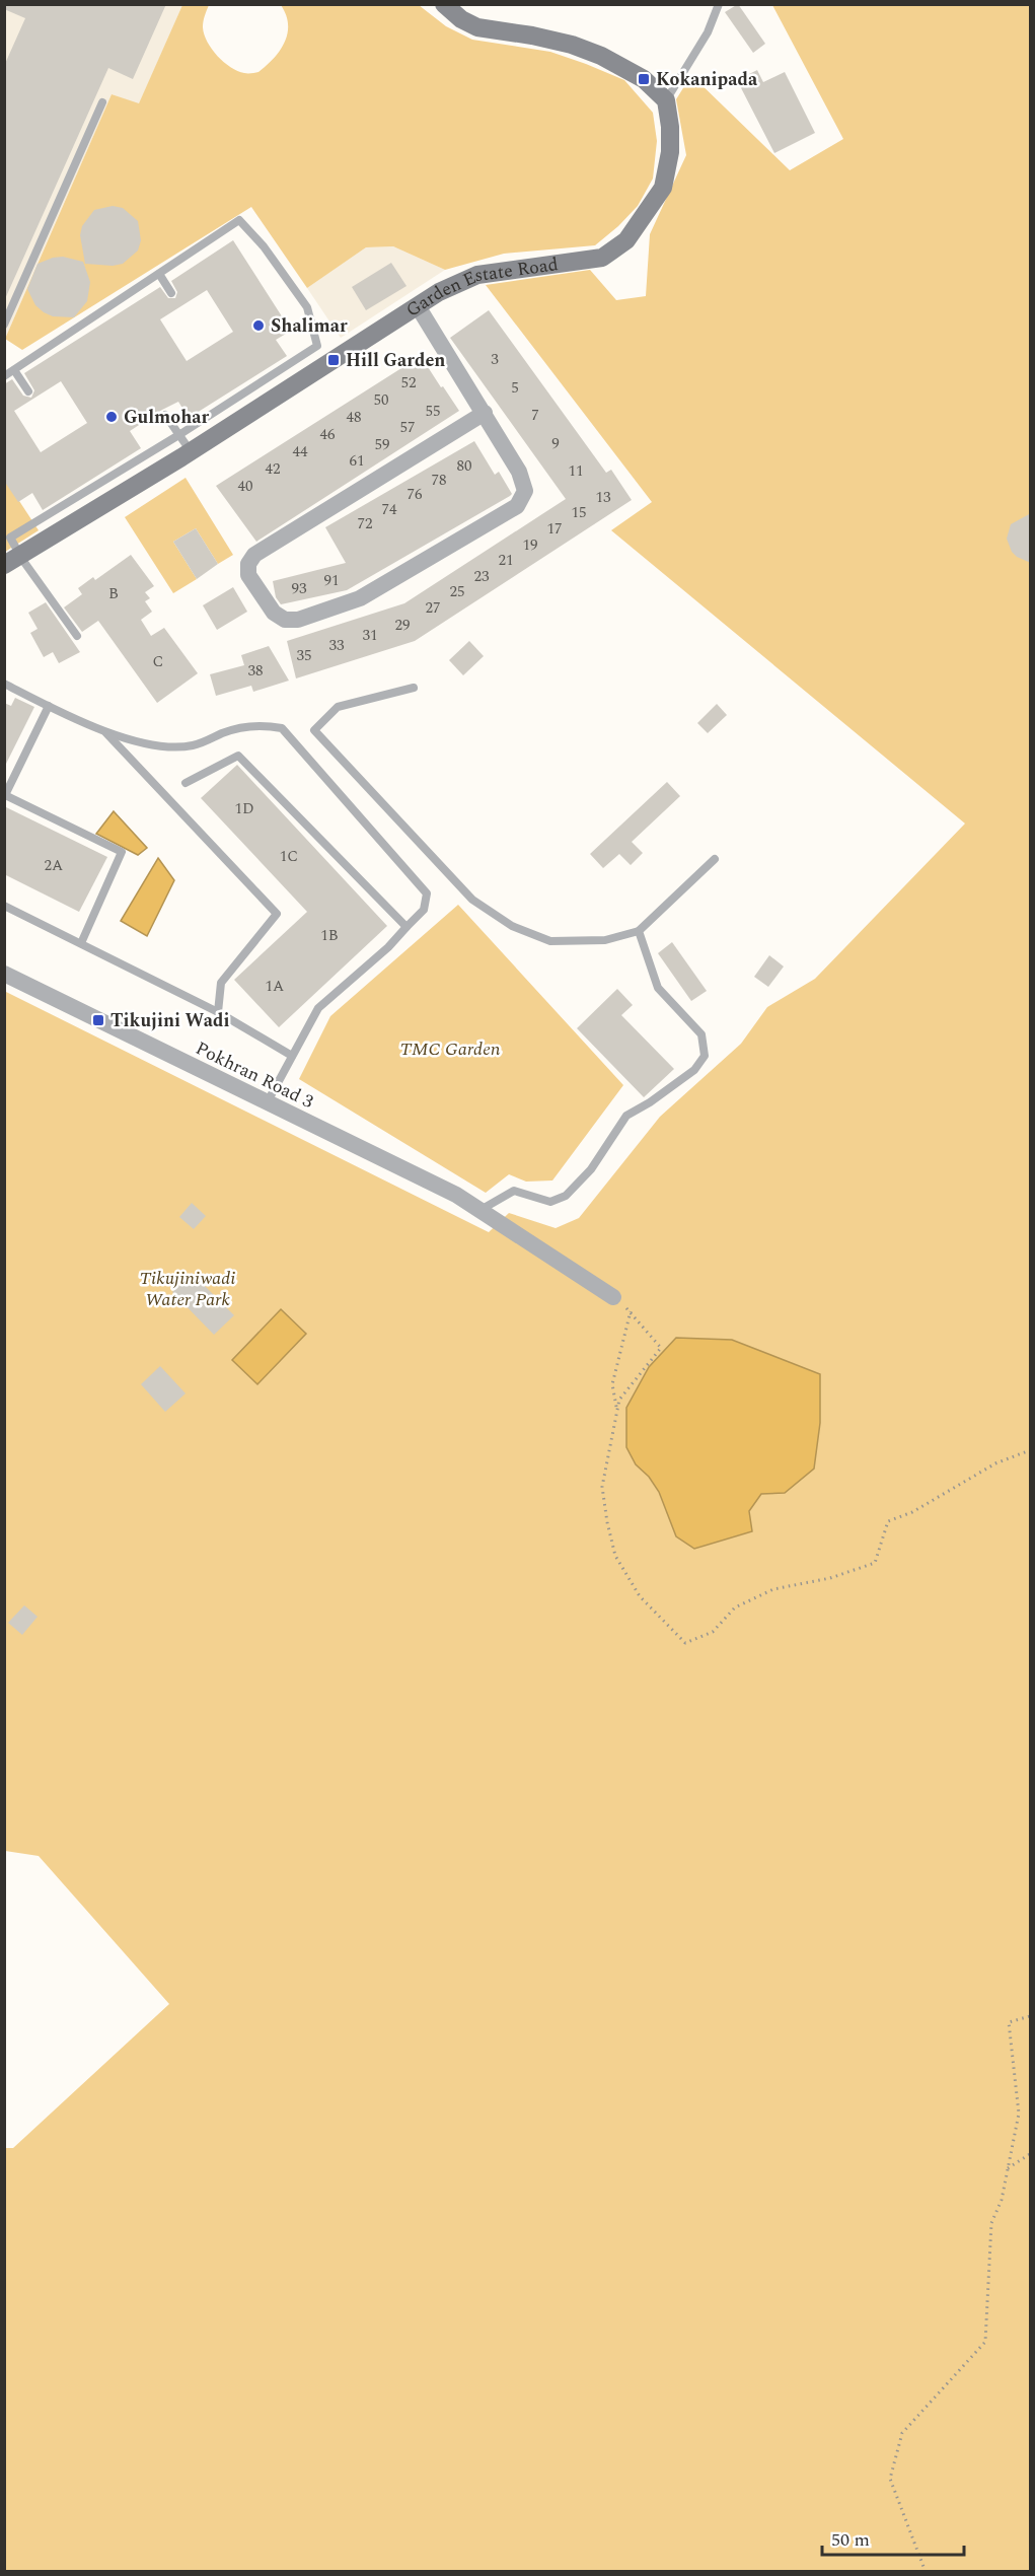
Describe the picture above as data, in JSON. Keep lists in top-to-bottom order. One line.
{"streets":{"street":["Garden Estate Road","Pokhran Road 3"]},"parks":["TMC Garden","Tikujiniwadi Water Park"],"places":{"transit":["Kokanipada","Hill Garden","Tikujini Wadi"],"other":["Shalimar","Gulmohar"]},"house_numbers":["3","52","5","50","55","7","48","57","46","9","59","44","61","80","42","11","78","40","76","13","74","15","72","17","19","21","23","91","93","25","B","27","29","31","33","35","C","38","1D","1C","2A","1B","1A"],"scale_bar":"50 m"}
